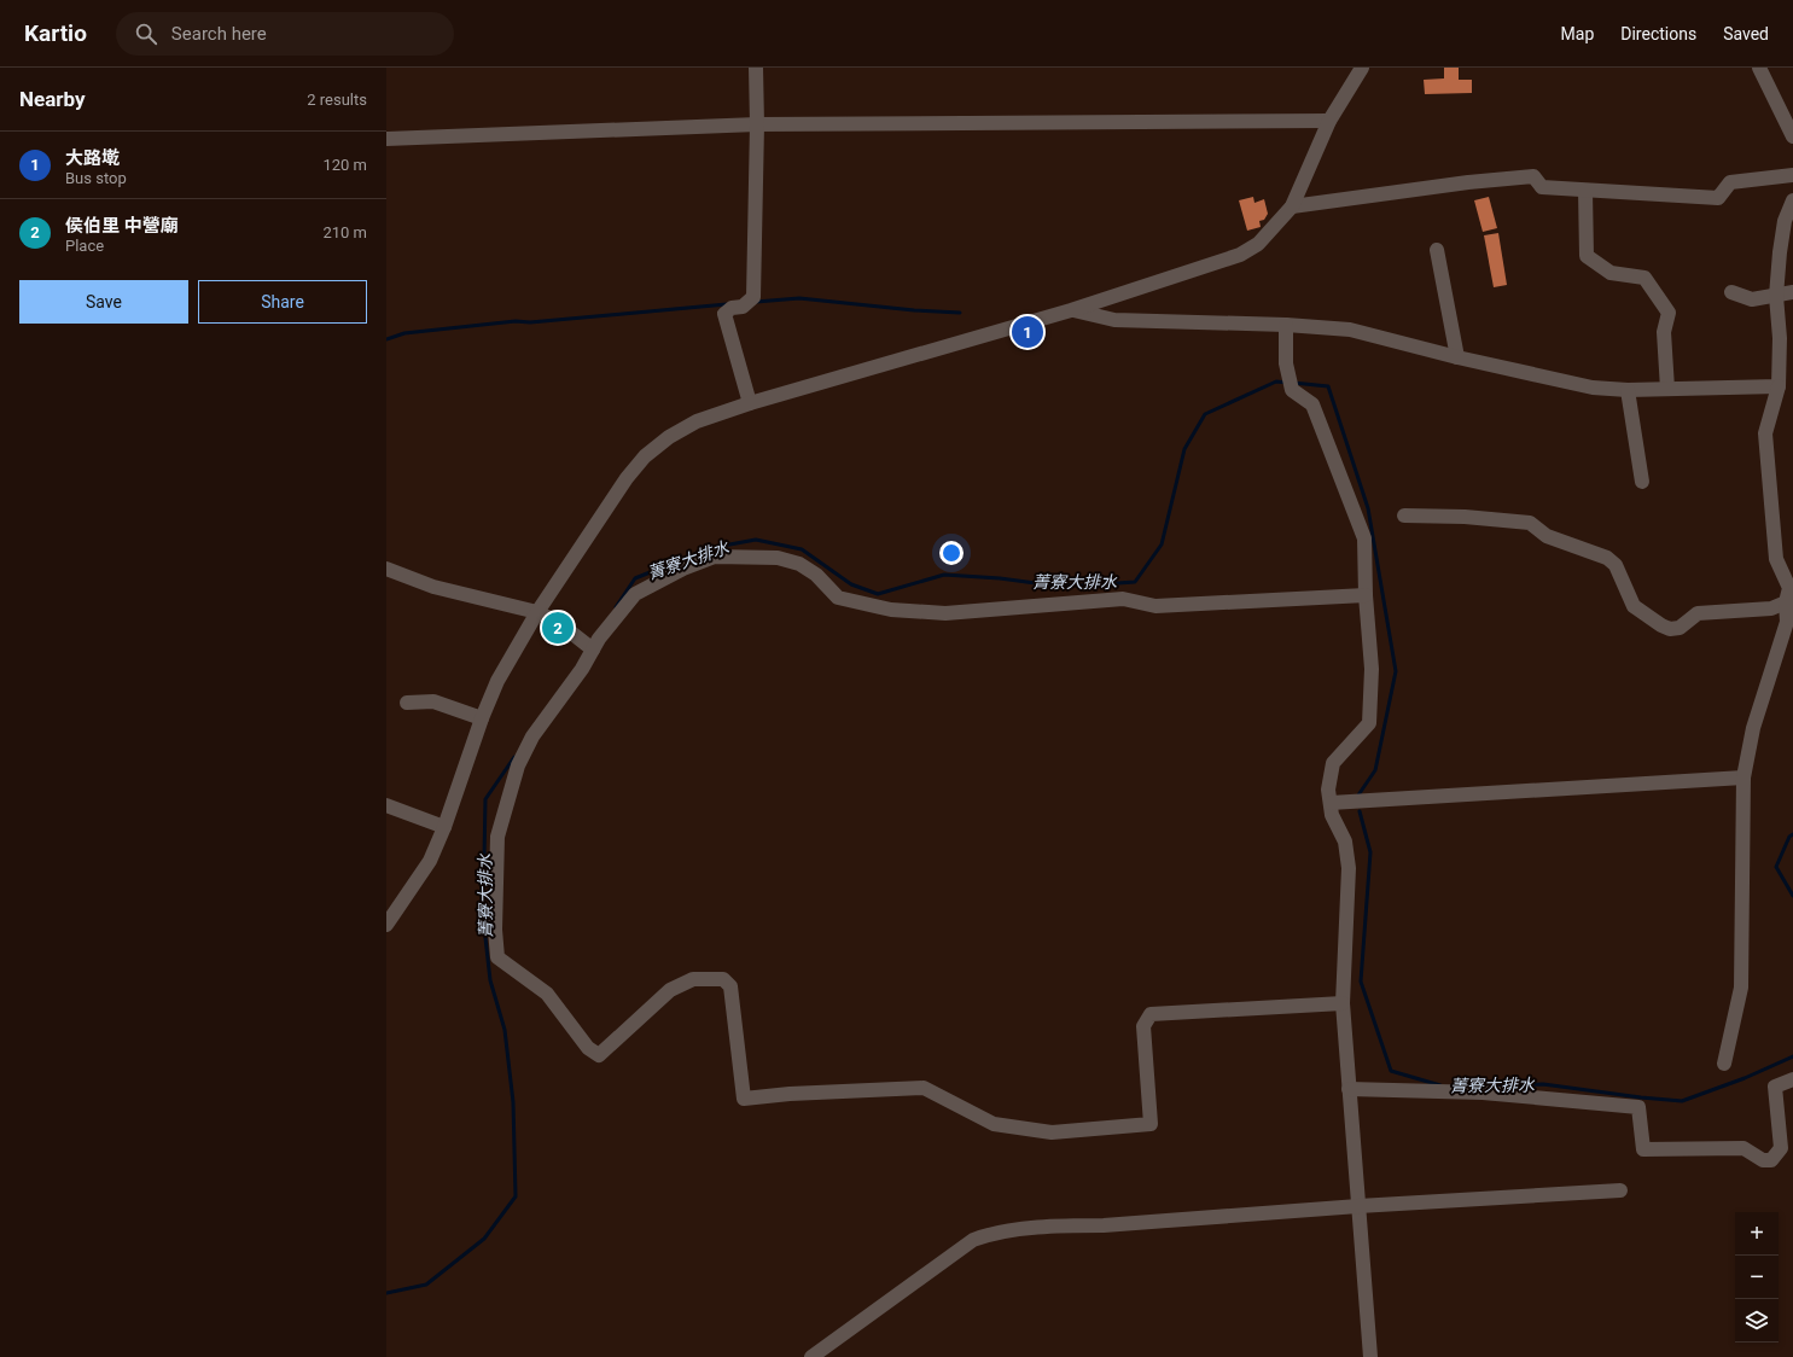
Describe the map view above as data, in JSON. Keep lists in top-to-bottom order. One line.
{"water":["菁寮大排水"],"page":{"header":"Kartio","search":"Search here","nav":["Map","Directions","Saved"],"heading":["Nearby","2 results"],"list":[{"mark":"1","name":"大路墘","note":"Bus stop","value":"120 m"},{"mark":"2","name":"侯伯里 中營廟","note":"Place","value":"210 m"}],"buttons":["Save","Share"],"pins":["1","2"],"map_buttons":["+","−"]}}
